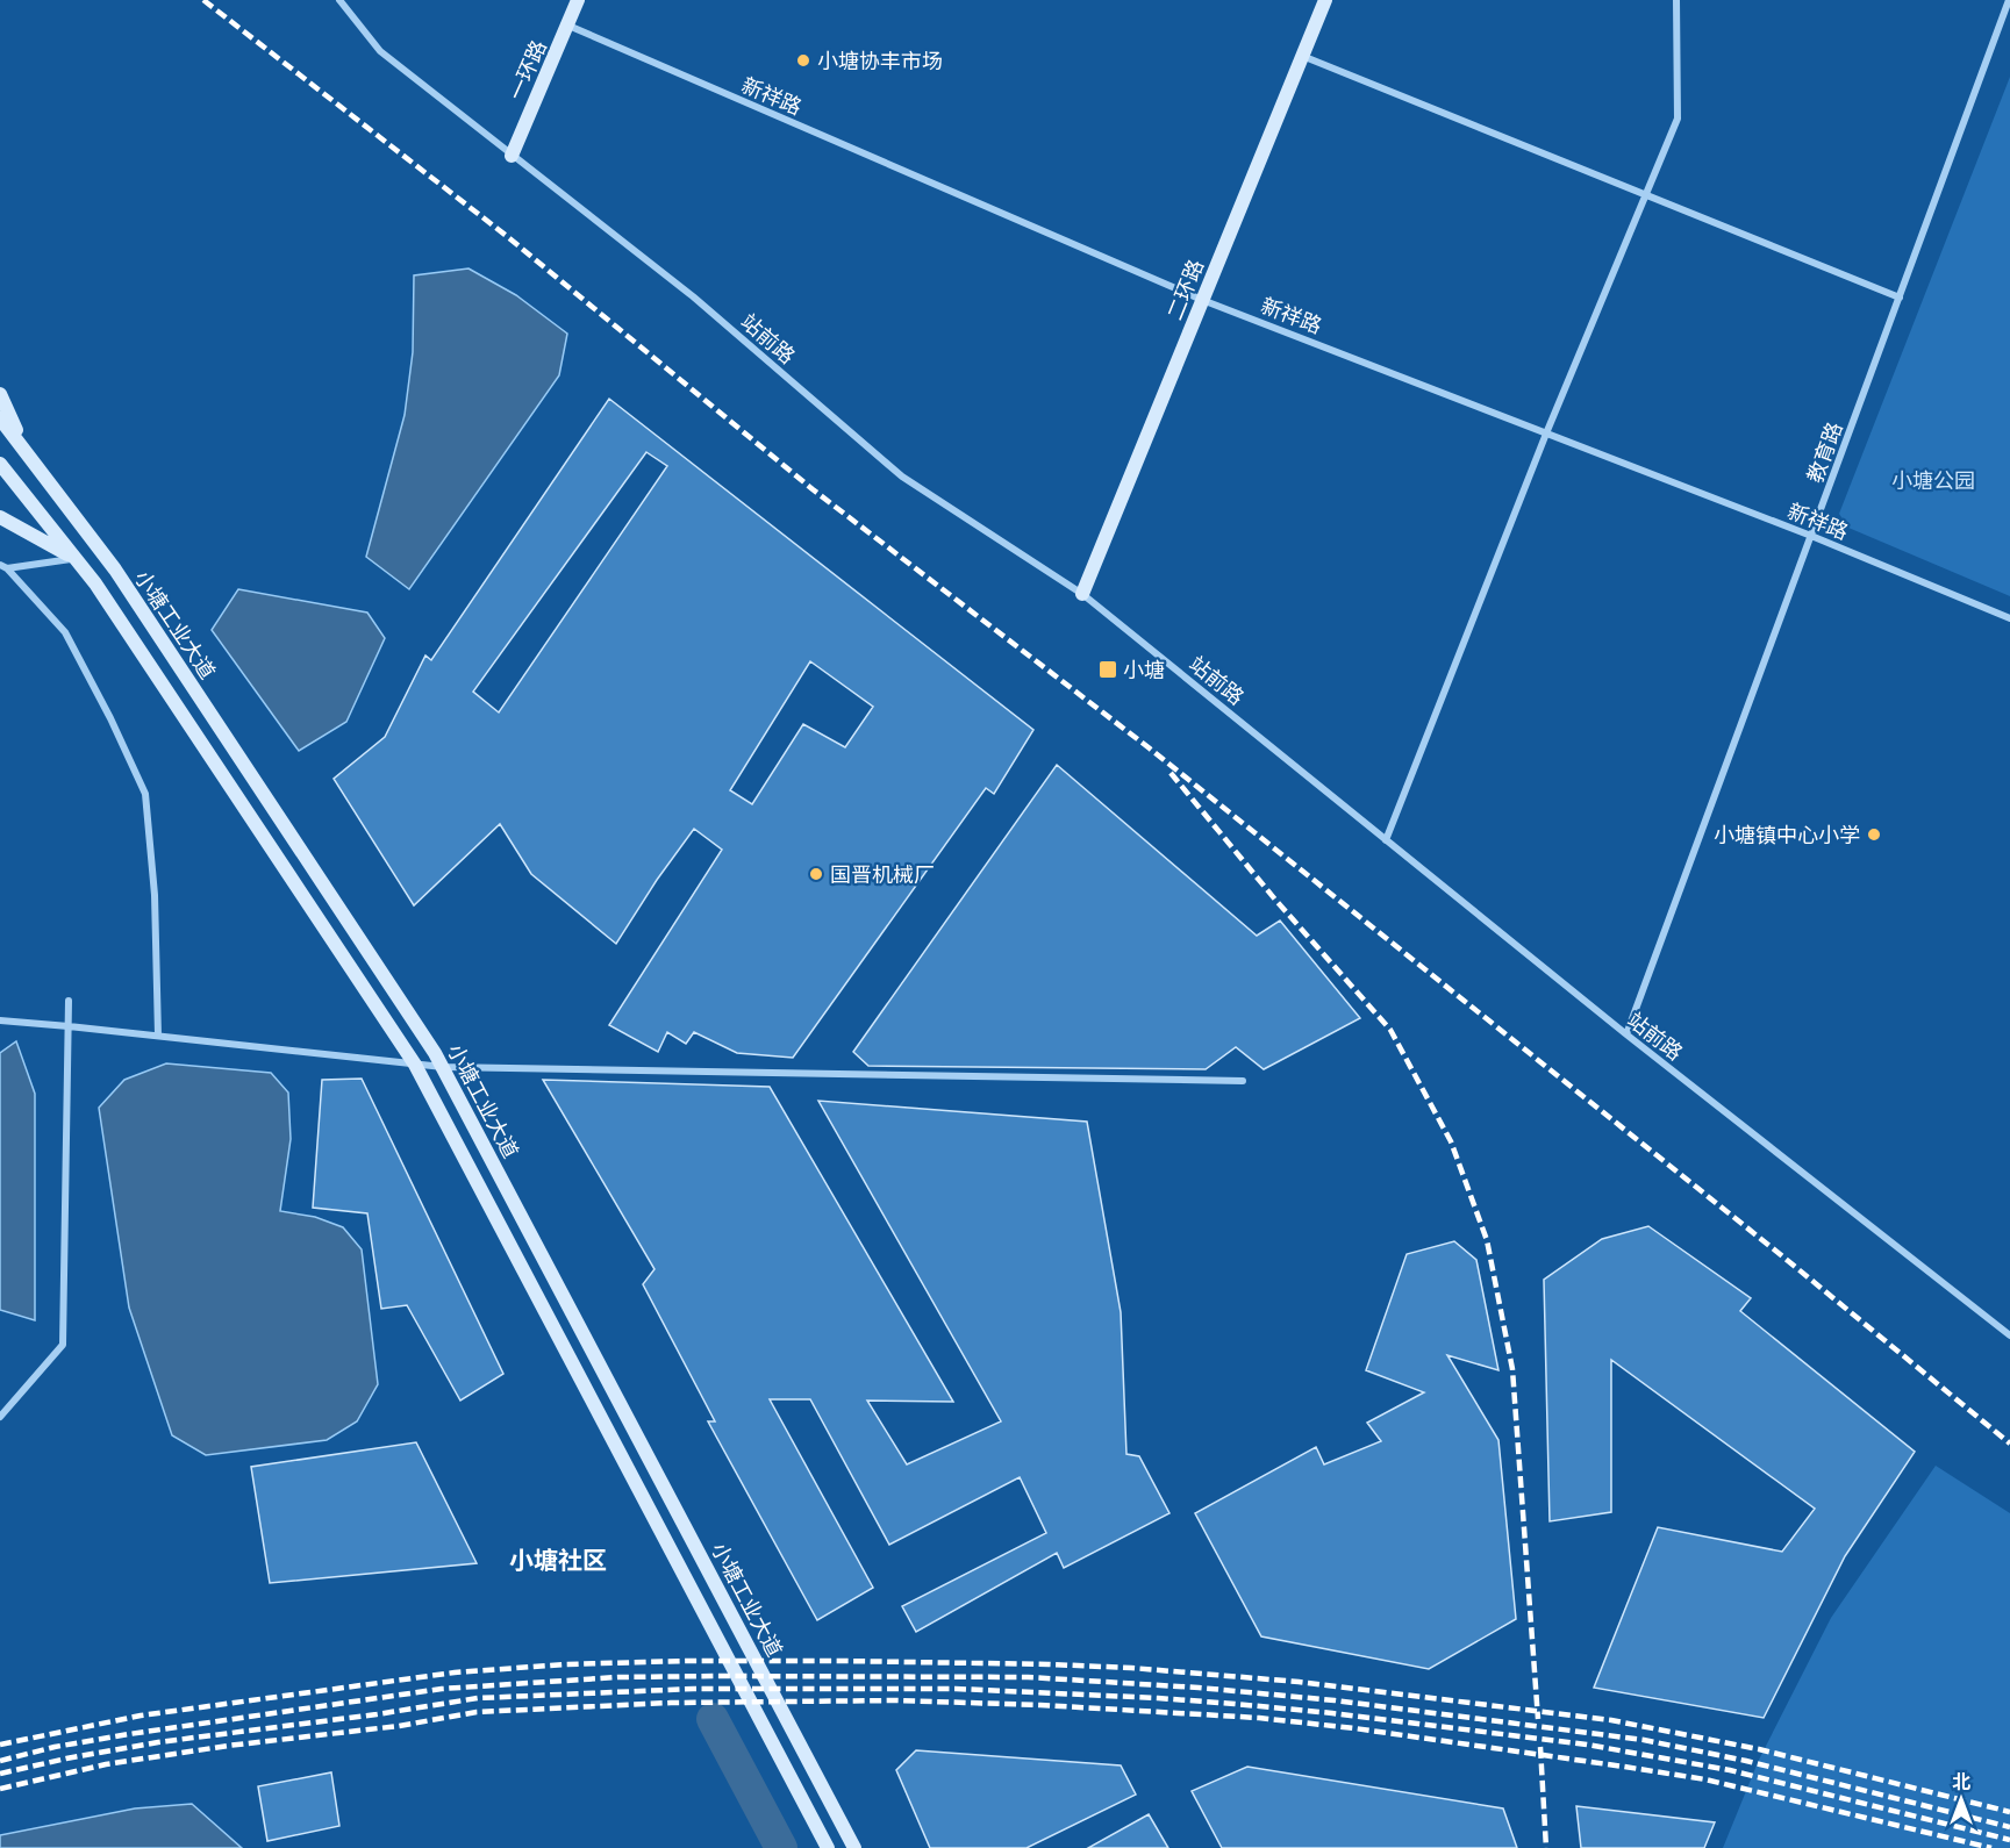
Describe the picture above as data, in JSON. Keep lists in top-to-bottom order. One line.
{"streets":{"main road":["一环路","二环路","小塘工业大道"],"street":["新祥路","站前路","教育路"]},"crossings":[["一环路","新祥路"],["一环路","站前路"],["新祥路","二环路"],["新祥路","教育路"],["二环路","站前路"],["站前路","教育路"]],"districts":["小塘社区"],"parks":["小塘公园"],"places":{"other":["小塘协丰市场","小塘镇中心小学","国晋机械厂"],"transit":["小塘"]},"north":"top"}
